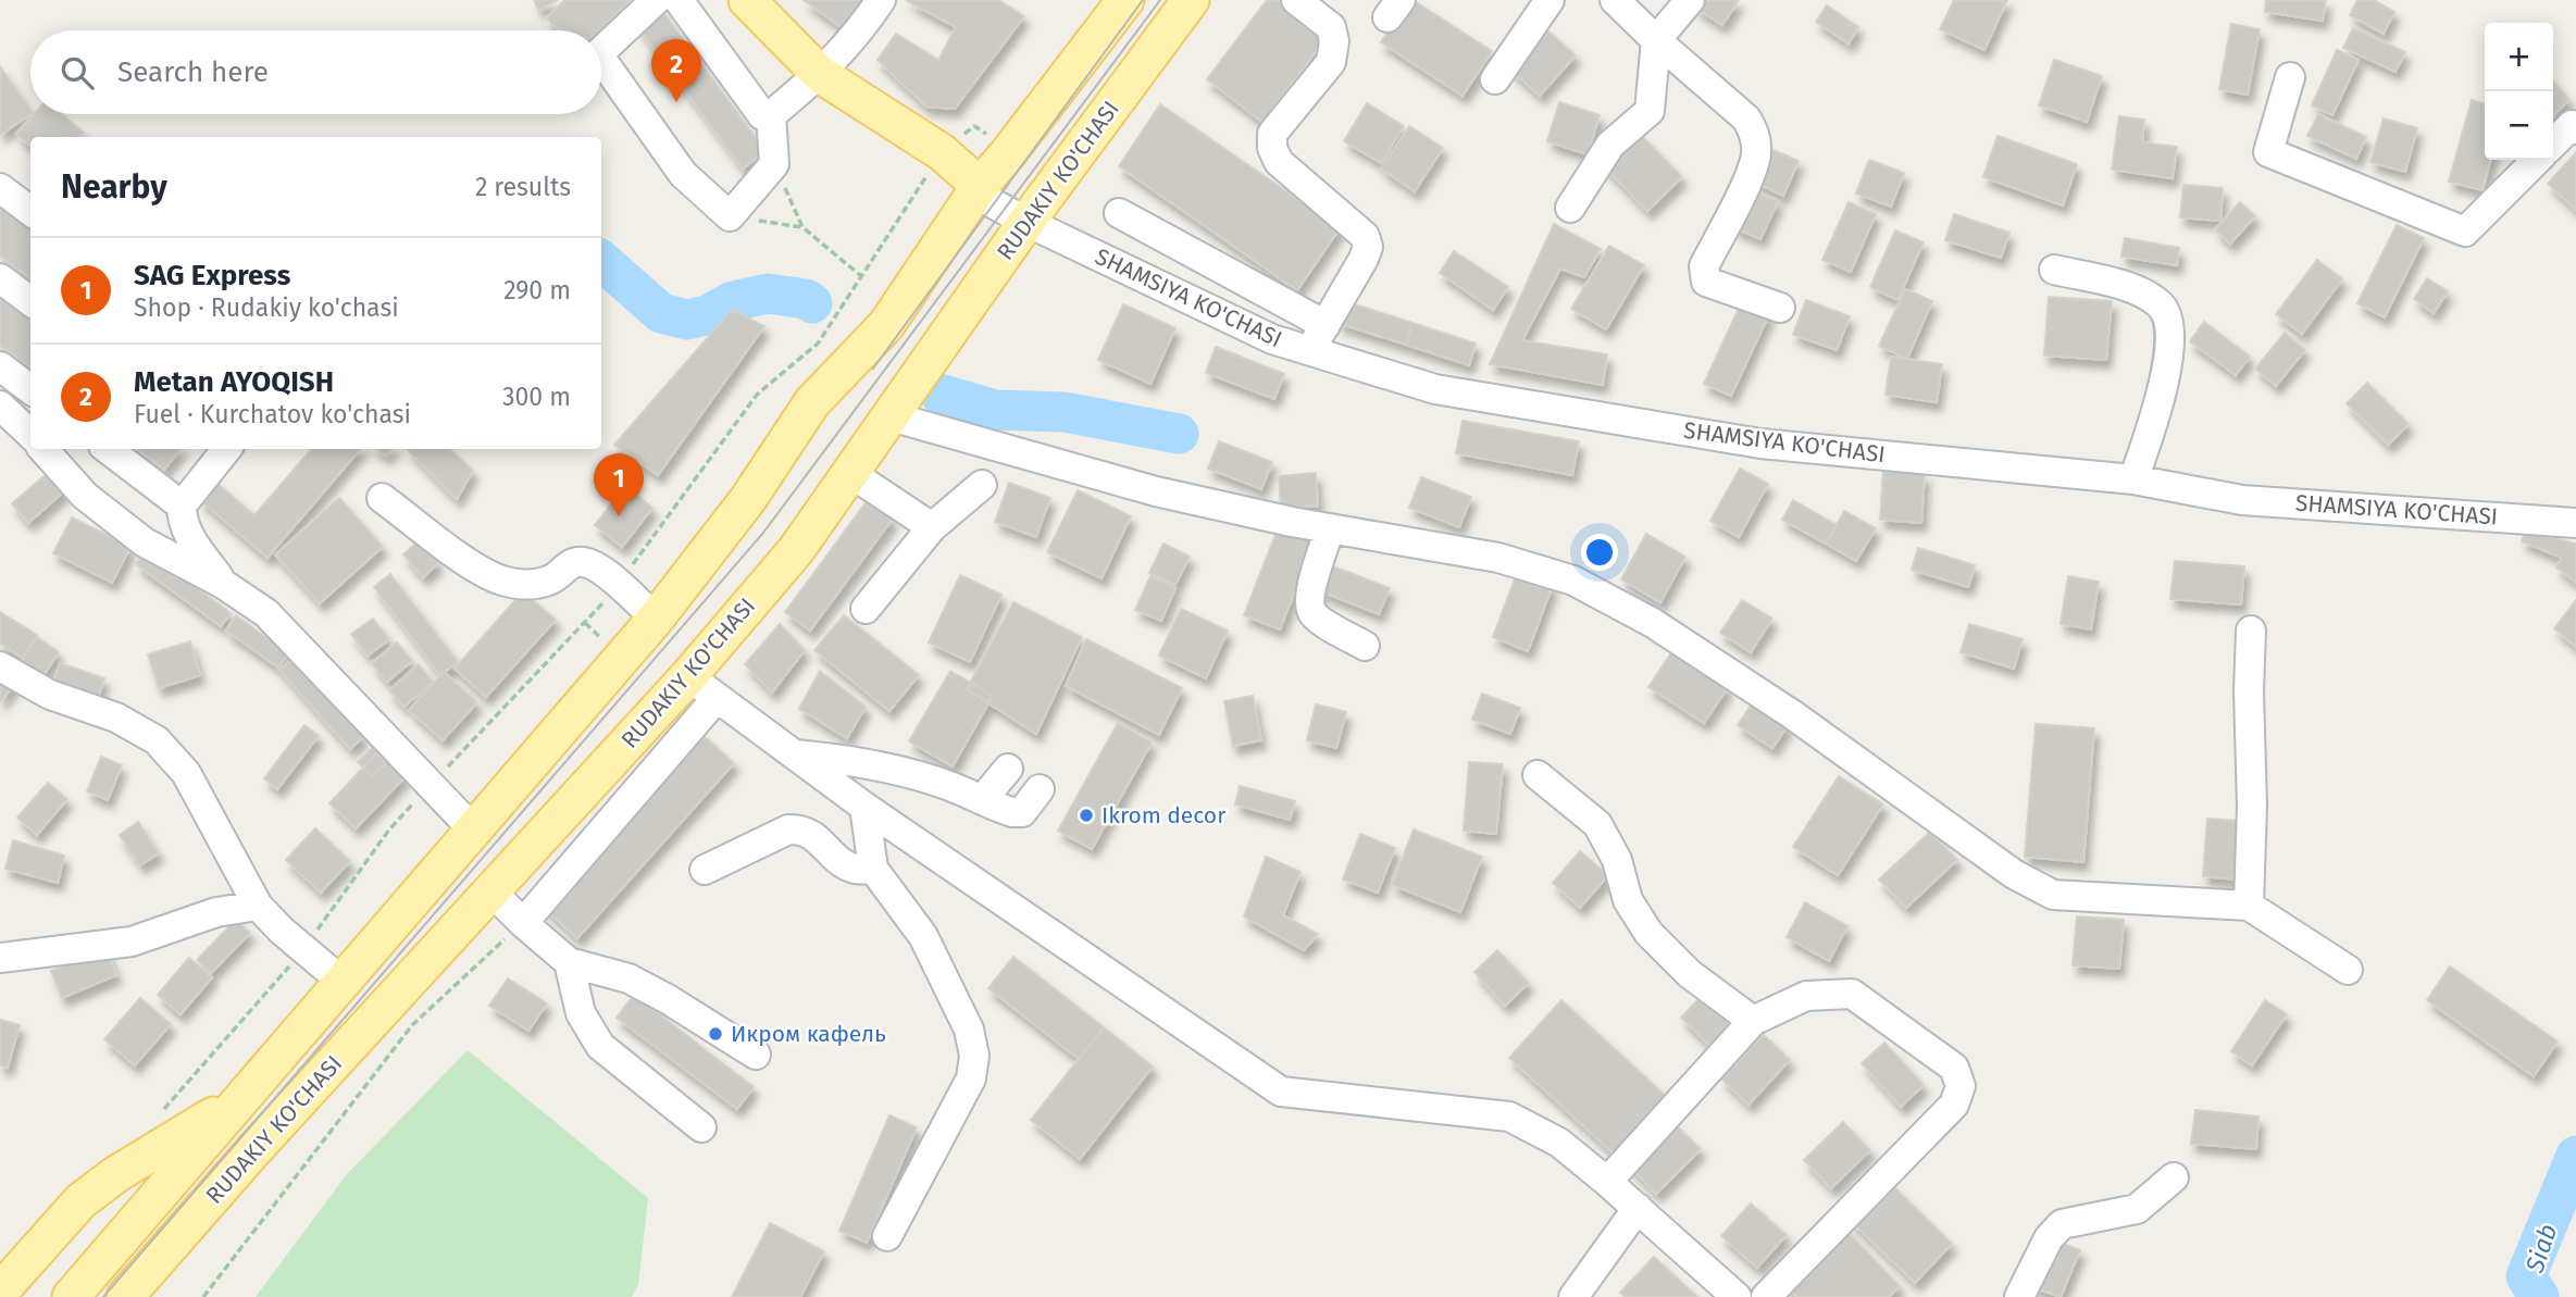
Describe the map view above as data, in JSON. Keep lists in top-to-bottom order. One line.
{"streets":{"main road":["RUDAKIY KO'CHASI"],"street":["SHAMSIYA KO'CHASI"]},"crossings":[["RUDAKIY KO'CHASI","SHAMSIYA KO'CHASI"]],"water":["Siab"],"places":["Ikrom decor","Икром кафель"],"page":{"map_buttons":["+","−"],"search":"Search here","pins":["2","1"],"heading":["Nearby","2 results"],"list":[{"mark":"1","name":"SAG Express","note":"Shop · Rudakiy ko'chasi","value":"290 m"},{"mark":"2","name":"Metan AYOQISH","note":"Fuel · Kurchatov ko'chasi","value":"300 m"}]}}
